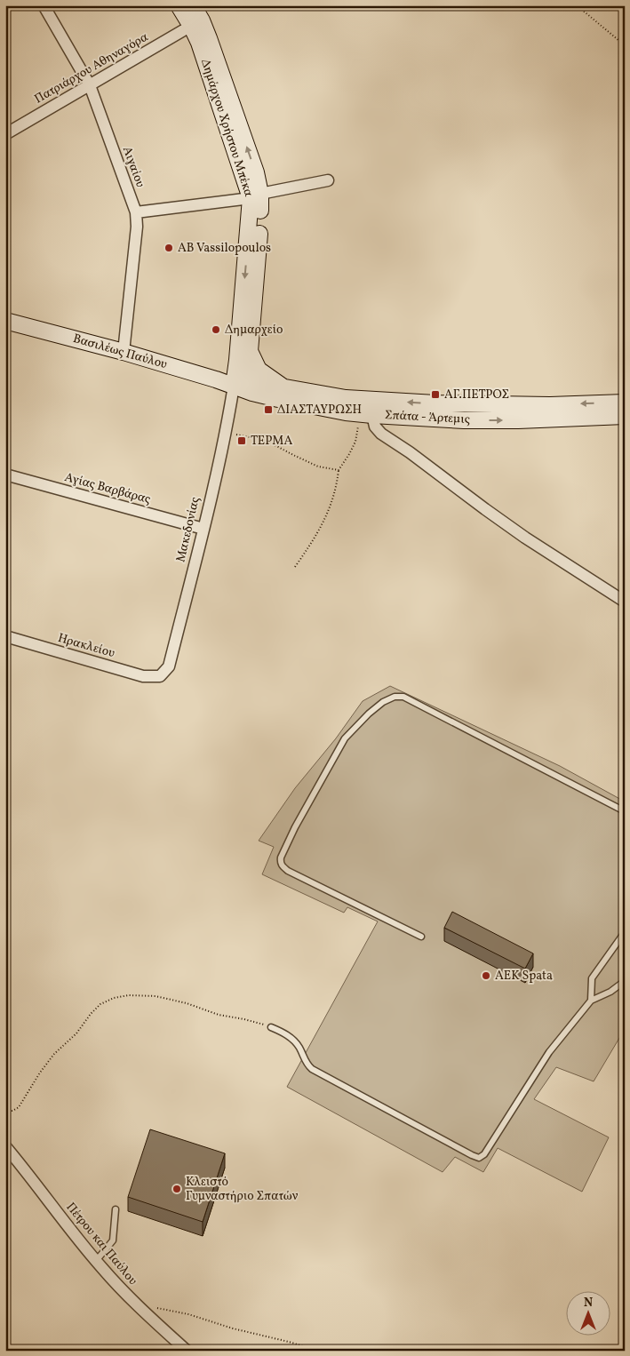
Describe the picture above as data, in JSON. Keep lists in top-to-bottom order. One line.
{"streets":{"main road":["Δημάρχου Χρήστου Μπέκα","Βασιλέως Παύλου","Σπάτα - Άρτεμις"],"street":["Πατριάρχου Αθηναγόρα","Αιγαίου","Αγίας Βαρβάρας","Μακεδονίας","Ηρακλείου","Πέτρου και Παύλου"]},"crossings":[["Πατριάρχου Αθηναγόρα","Δημάρχου Χρήστου Μπέκα"],["Πατριάρχου Αθηναγόρα","Αιγαίου"],["Δημάρχου Χρήστου Μπέκα","Βασιλέως Παύλου"],["Δημάρχου Χρήστου Μπέκα","Σπάτα - Άρτεμις"],["Δημάρχου Χρήστου Μπέκα","Μακεδονίας"],["Αιγαίου","Βασιλέως Παύλου"],["Βασιλέως Παύλου","Σπάτα - Άρτεμις"],["Βασιλέως Παύλου","Μακεδονίας"],["Σπάτα - Άρτεμις","Μακεδονίας"],["Αγίας Βαρβάρας","Μακεδονίας"],["Μακεδονίας","Ηρακλείου"]],"places":{"other":["AB Vassilopoulos","Δημαρχείο","AEK Spata","Κλειστό Γυμναστήριο Σπατών"],"transit":["ΑΓ.ΠΕΤΡΟΣ","ΔΙΑΣΤΑΥΡΩΣΗ","ΤΕΡΜΑ"]},"north":"top"}
